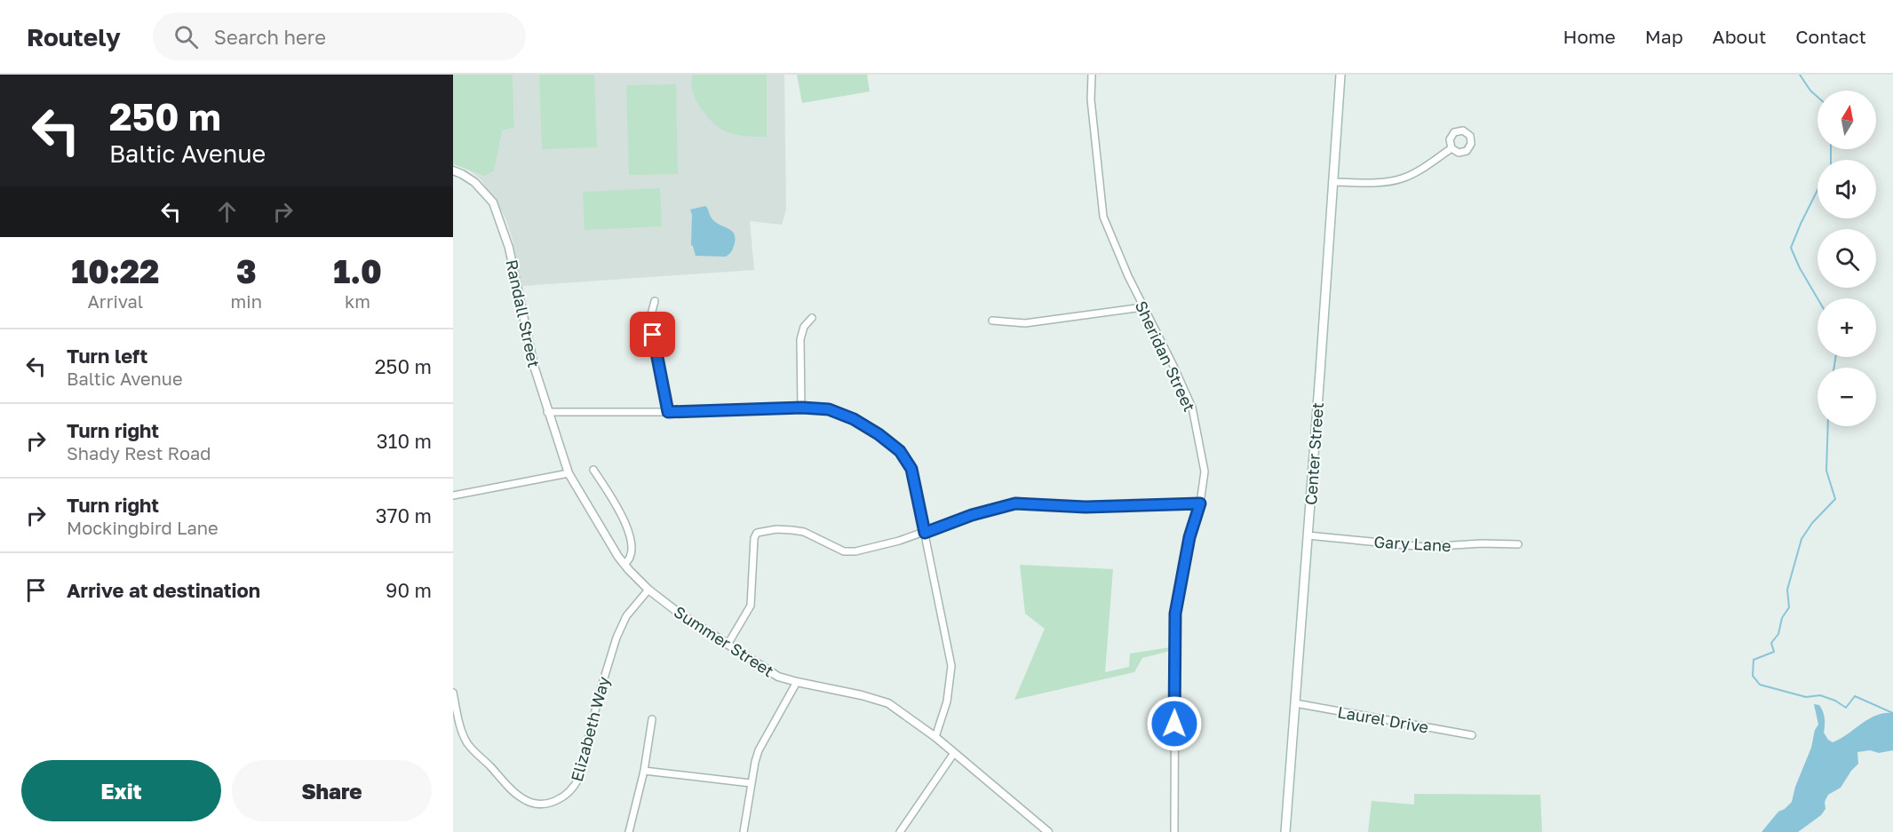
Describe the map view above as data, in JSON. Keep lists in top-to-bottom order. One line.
{"streets":{"main road":["Center Street"],"street":["Randall Street","Sheridan Street","Gary Lane","Summer Street","Laurel Drive","Elizabeth Way"]},"crossings":[["Randall Street","Summer Street"],["Center Street","Gary Lane"],["Center Street","Laurel Drive"],["Summer Street","Elizabeth Way"]],"north":"top","page":{"header":"Routely","search":"Search here","nav":["Home","Map","About","Contact"],"turn":["250 m","Baltic Avenue"],"map_buttons":["+","−"],"eta":["10:22","Arrival","3","min","1.0","km"],"list":[{"name":"Turn left","note":"Baltic Avenue","value":"250 m"},{"name":"Turn right","note":"Shady Rest Road","value":"310 m"},{"name":"Turn right","note":"Mockingbird Lane","value":"370 m"},{"name":"Arrive at destination","value":"90 m"}],"buttons":["Exit","Share"]}}
